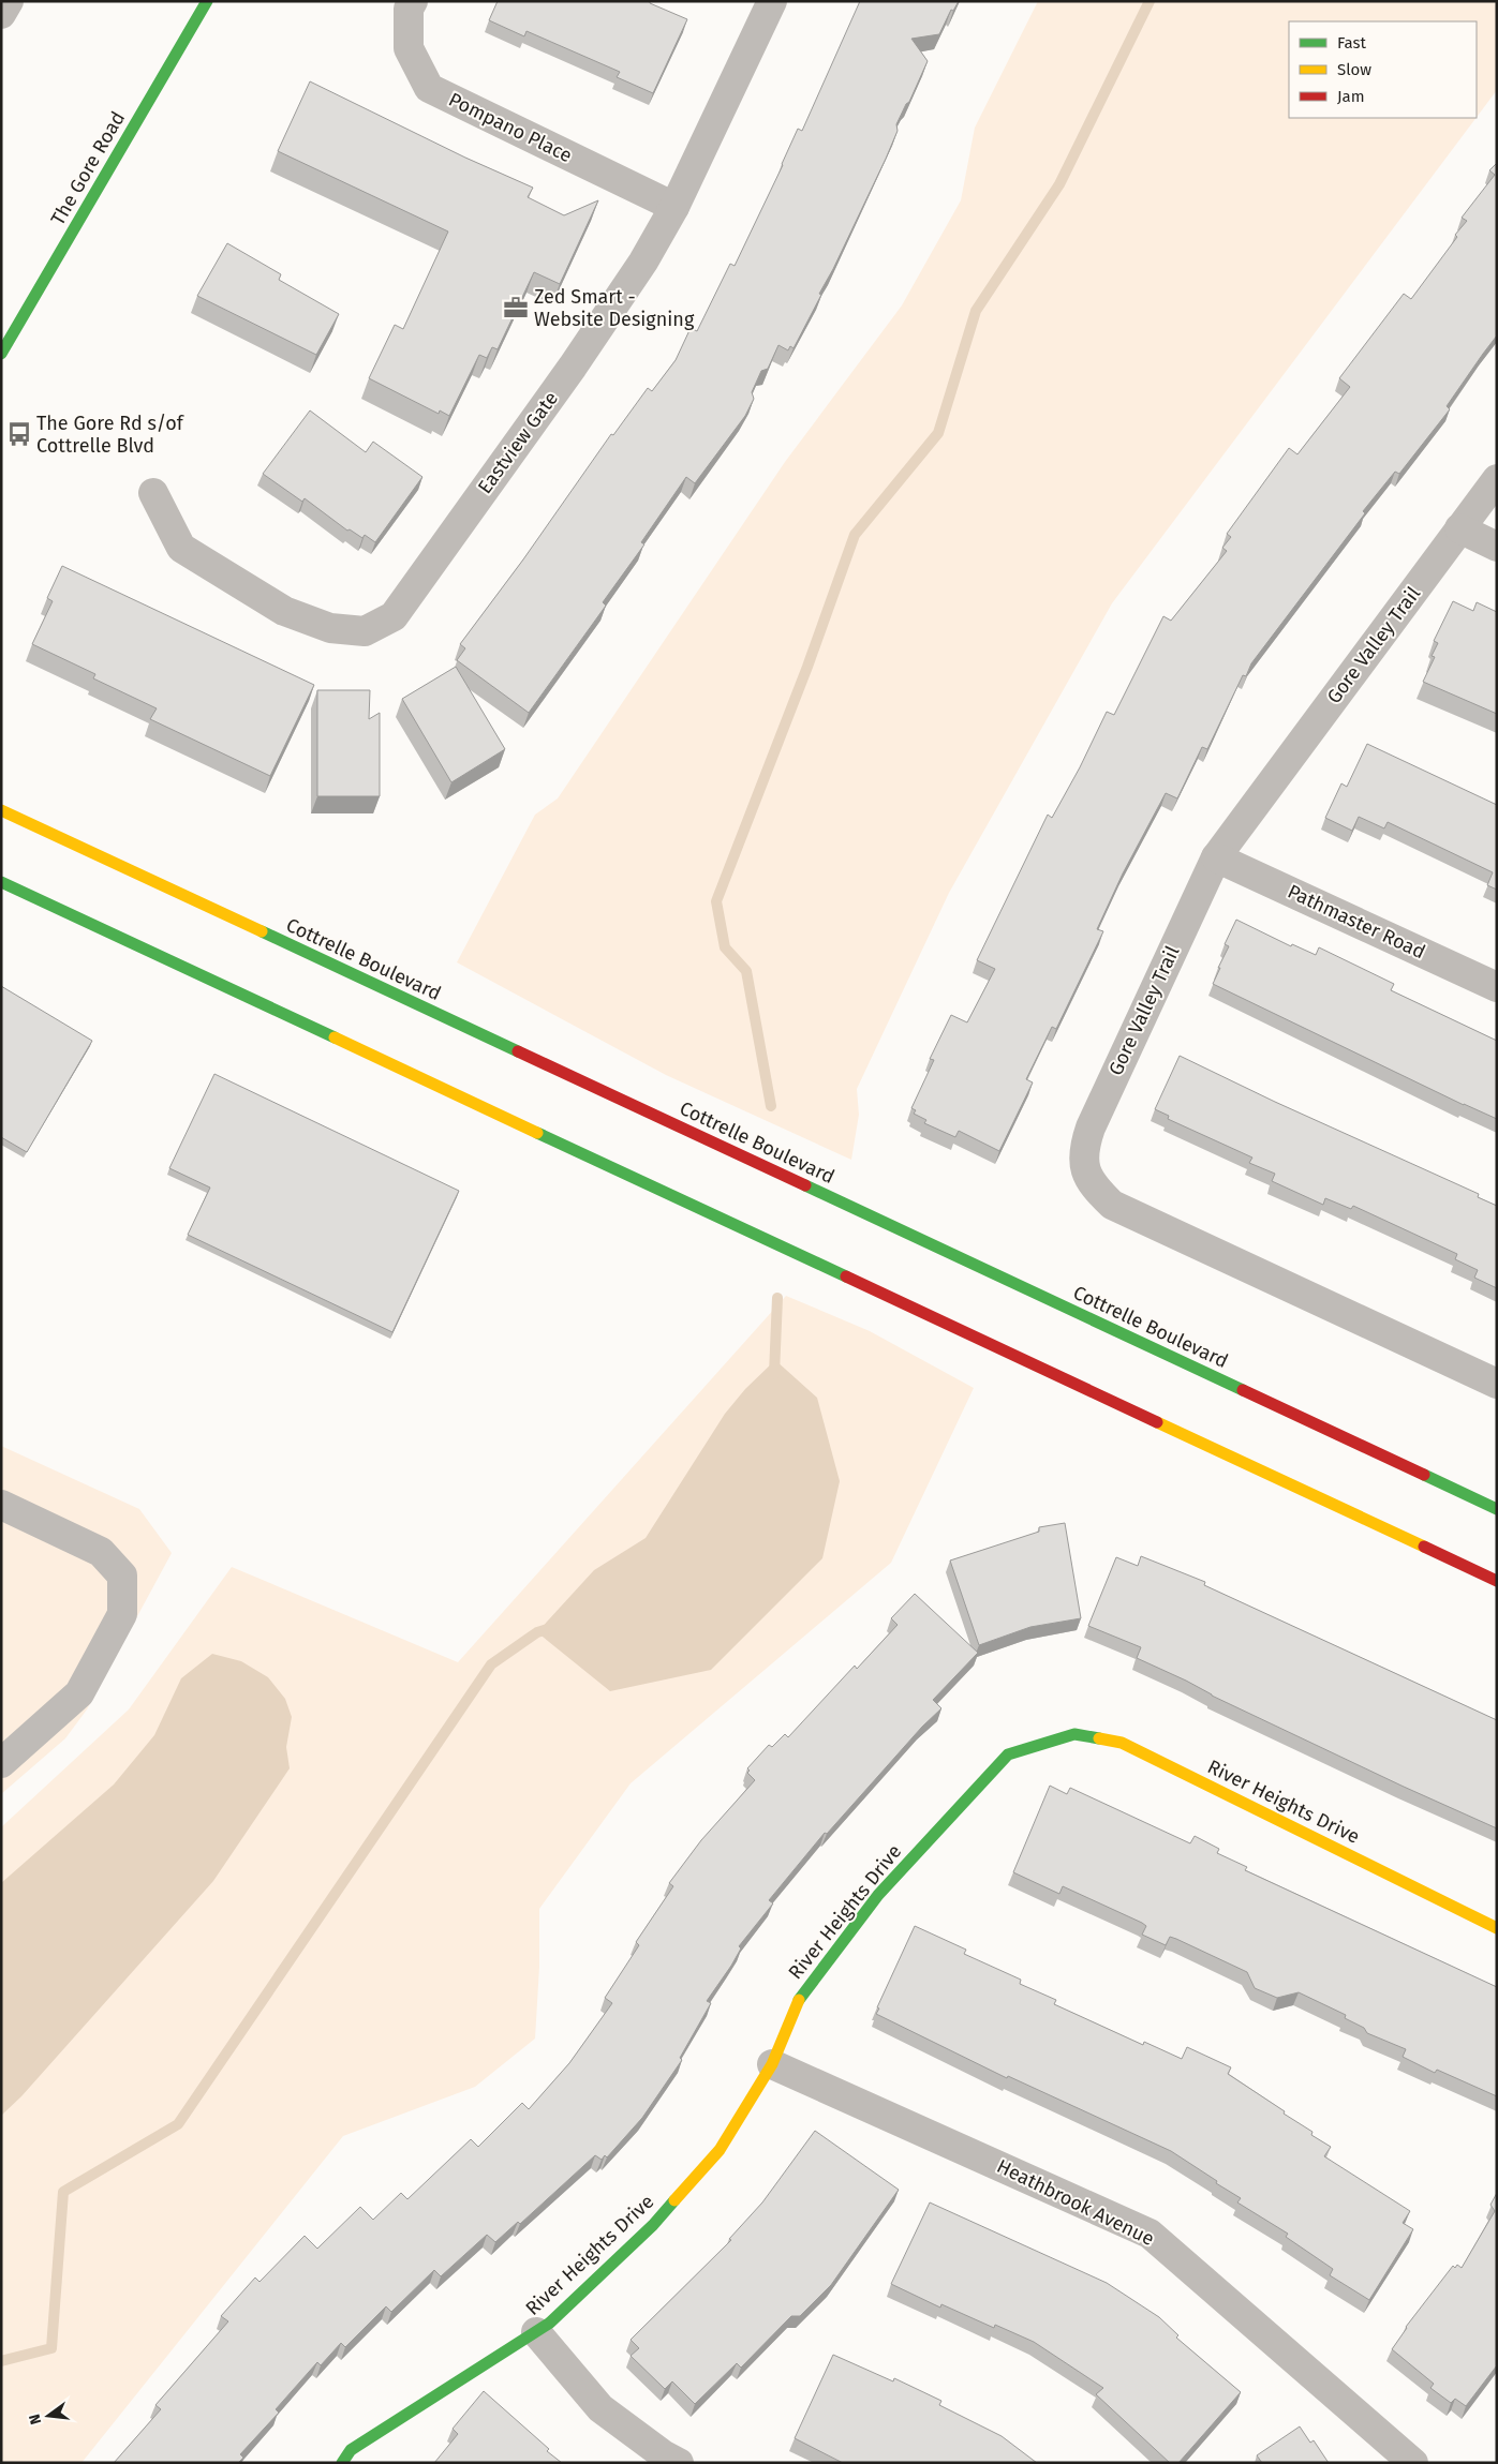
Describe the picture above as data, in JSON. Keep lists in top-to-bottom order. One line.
{"streets":{"main road":["The Gore Road","Cottrelle Boulevard","River Heights Drive"],"street":["Pompano Place","Eastview Gate","Gore Valley Trail","Pathmaster Road","Heathbrook Avenue"]},"crossings":[["Pompano Place","Eastview Gate"],["Gore Valley Trail","Pathmaster Road"],["River Heights Drive","Heathbrook Avenue"]],"places":{"office":["Zed Smart - Website Designing"],"bus stop":["The Gore Rd s/of Cottrelle Blvd"]},"legend":["Fast","Slow","Jam"],"north":"left"}
